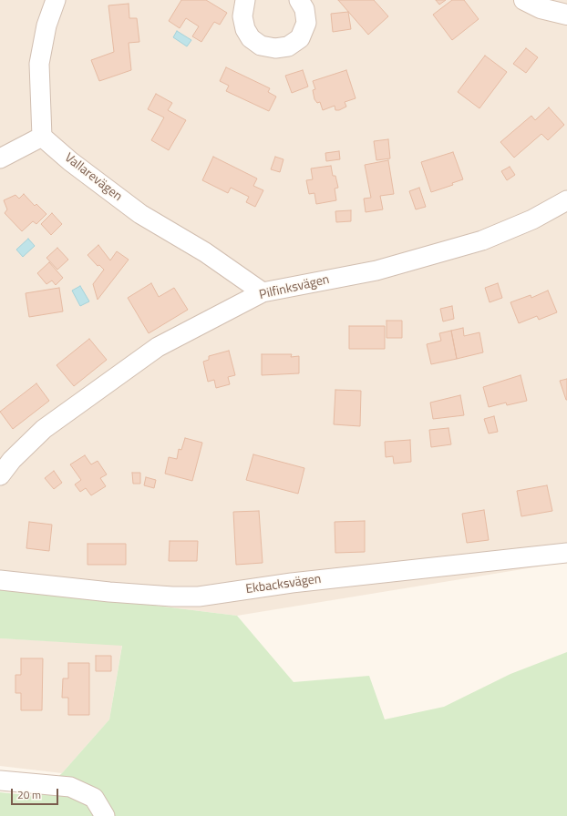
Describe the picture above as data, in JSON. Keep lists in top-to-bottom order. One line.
{"streets":{"street":["Vallarevägen","Pilfinksvägen","Ekbacksvägen"]},"crossings":[["Vallarevägen","Pilfinksvägen"]],"scale_bar":"20 m"}
